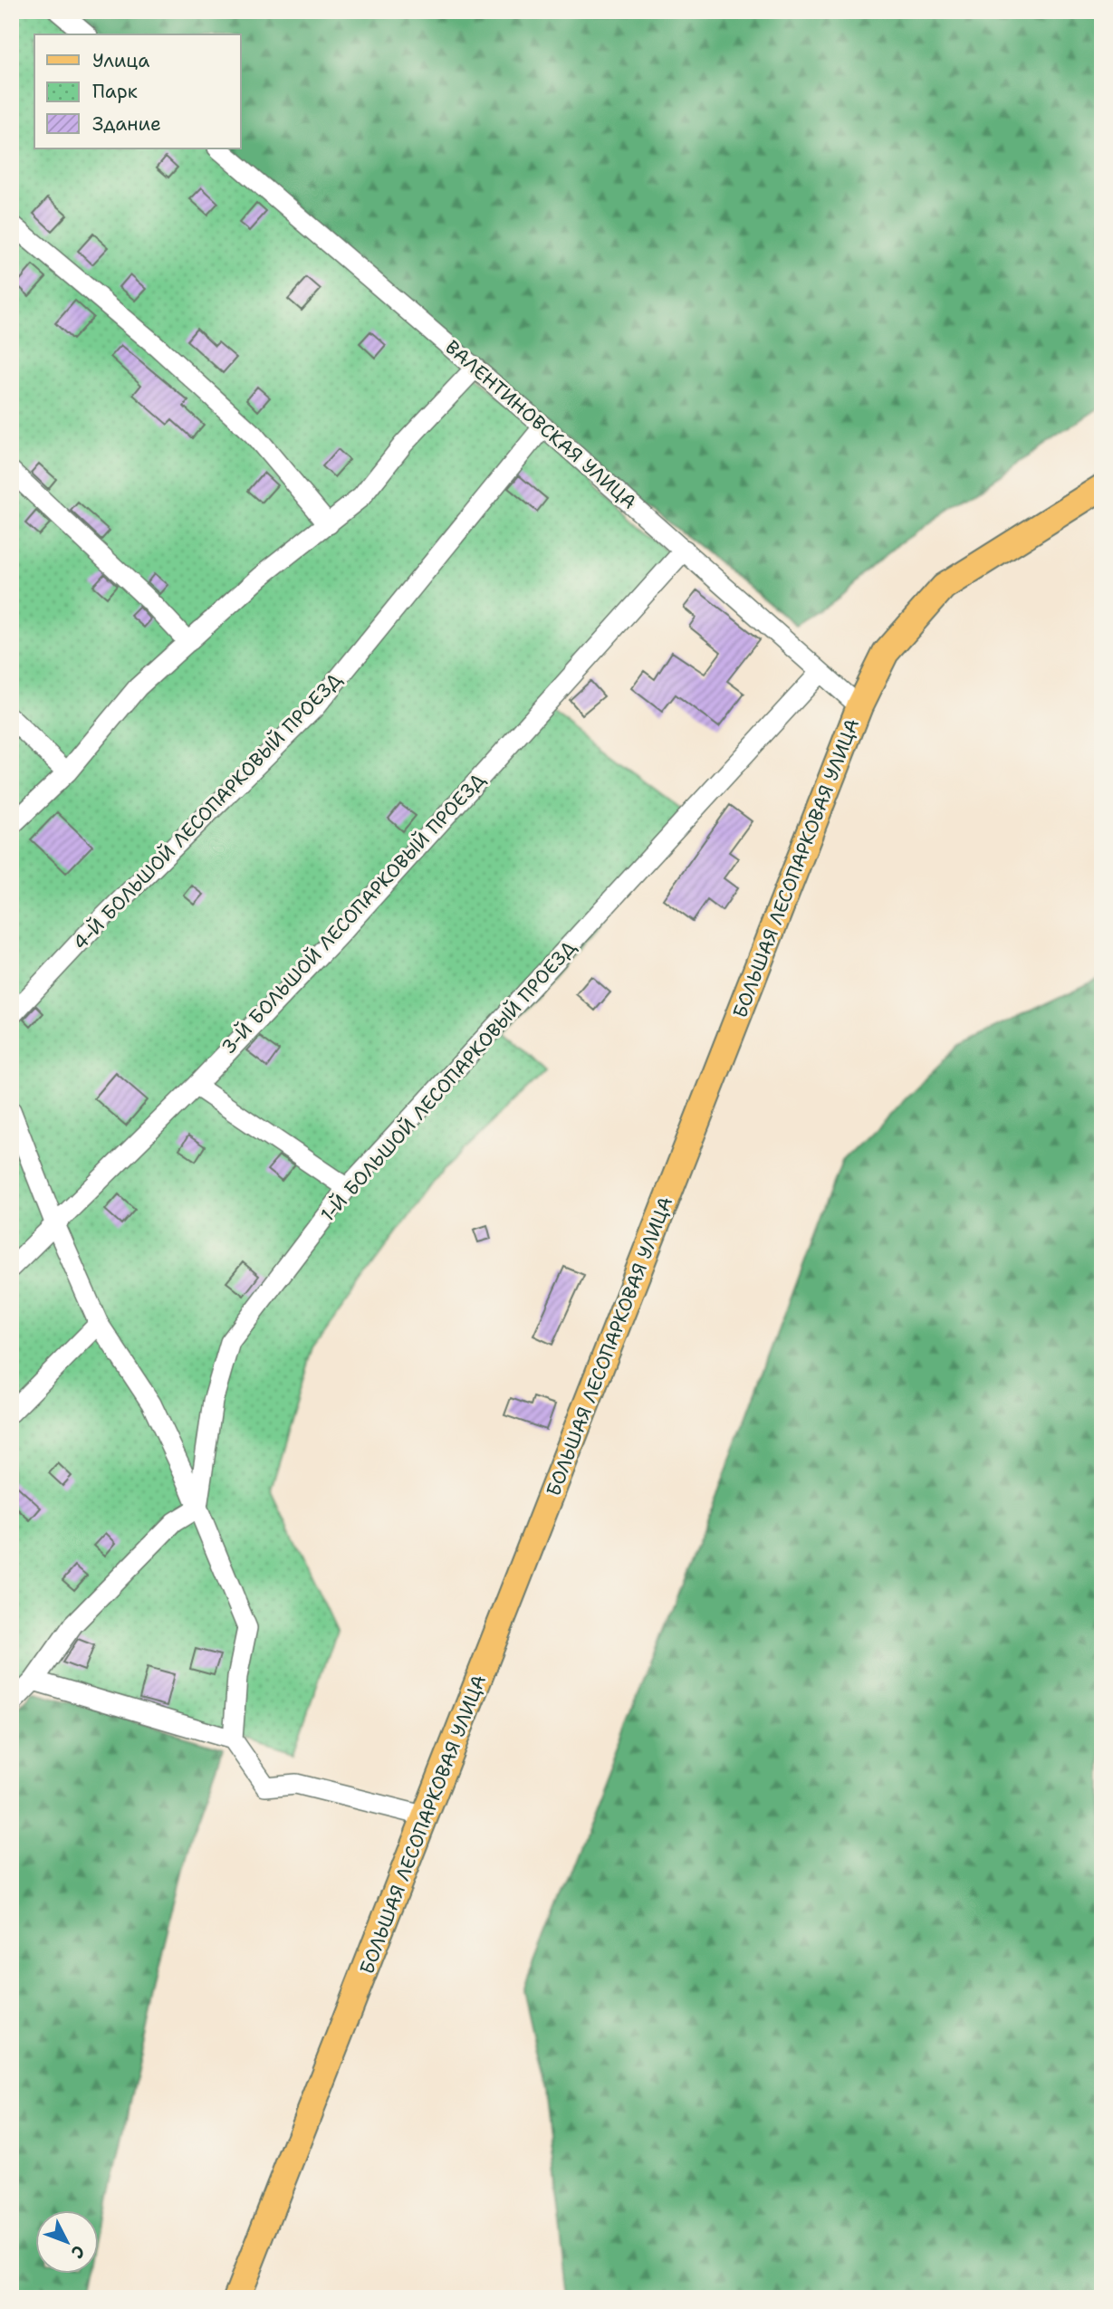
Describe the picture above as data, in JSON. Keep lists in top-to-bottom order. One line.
{"streets":{"main road":["БОЛЬШАЯ ЛЕСОПАРКОВАЯ УЛИЦА"],"street":["ВАЛЕНТИНОВСКАЯ УЛИЦА","4-Й БОЛЬШОЙ ЛЕСОПАРКОВЫЙ ПРОЕЗД","3-Й БОЛЬШОЙ ЛЕСОПАРКОВЫЙ ПРОЕЗД","1-Й БОЛЬШОЙ ЛЕСОПАРКОВЫЙ ПРОЕЗД"]},"crossings":[["ВАЛЕНТИНОВСКАЯ УЛИЦА","4-Й БОЛЬШОЙ ЛЕСОПАРКОВЫЙ ПРОЕЗД"],["ВАЛЕНТИНОВСКАЯ УЛИЦА","БОЛЬШАЯ ЛЕСОПАРКОВАЯ УЛИЦА"],["ВАЛЕНТИНОВСКАЯ УЛИЦА","3-Й БОЛЬШОЙ ЛЕСОПАРКОВЫЙ ПРОЕЗД"],["ВАЛЕНТИНОВСКАЯ УЛИЦА","1-Й БОЛЬШОЙ ЛЕСОПАРКОВЫЙ ПРОЕЗД"]],"legend":["Улица","Парк","Здание"],"north":"bottom right"}
